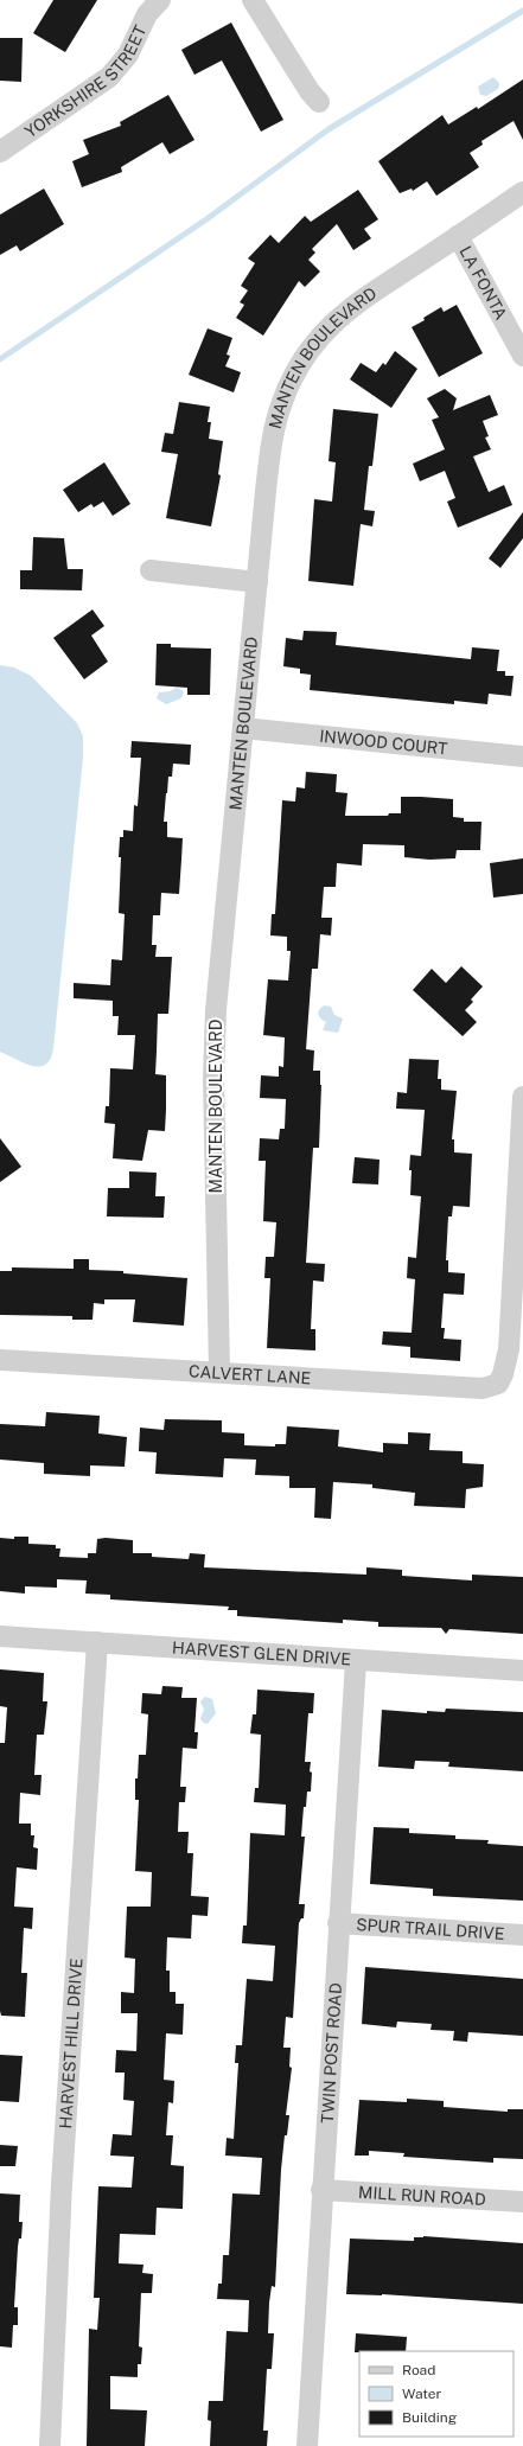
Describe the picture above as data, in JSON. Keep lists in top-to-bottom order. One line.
{"streets":{"street":["YORKSHIRE STREET","LA FONTA","MANTEN BOULEVARD","INWOOD COURT","CALVERT LANE","HARVEST GLEN DRIVE","SPUR TRAIL DRIVE","HARVEST HILL DRIVE","TWIN POST ROAD","MILL RUN ROAD"]},"crossings":[["LA FONTA","MANTEN BOULEVARD"],["MANTEN BOULEVARD","INWOOD COURT"],["MANTEN BOULEVARD","CALVERT LANE"],["HARVEST GLEN DRIVE","HARVEST HILL DRIVE"],["HARVEST GLEN DRIVE","TWIN POST ROAD"],["SPUR TRAIL DRIVE","TWIN POST ROAD"],["TWIN POST ROAD","MILL RUN ROAD"]],"legend":["Road","Water","Building"]}
